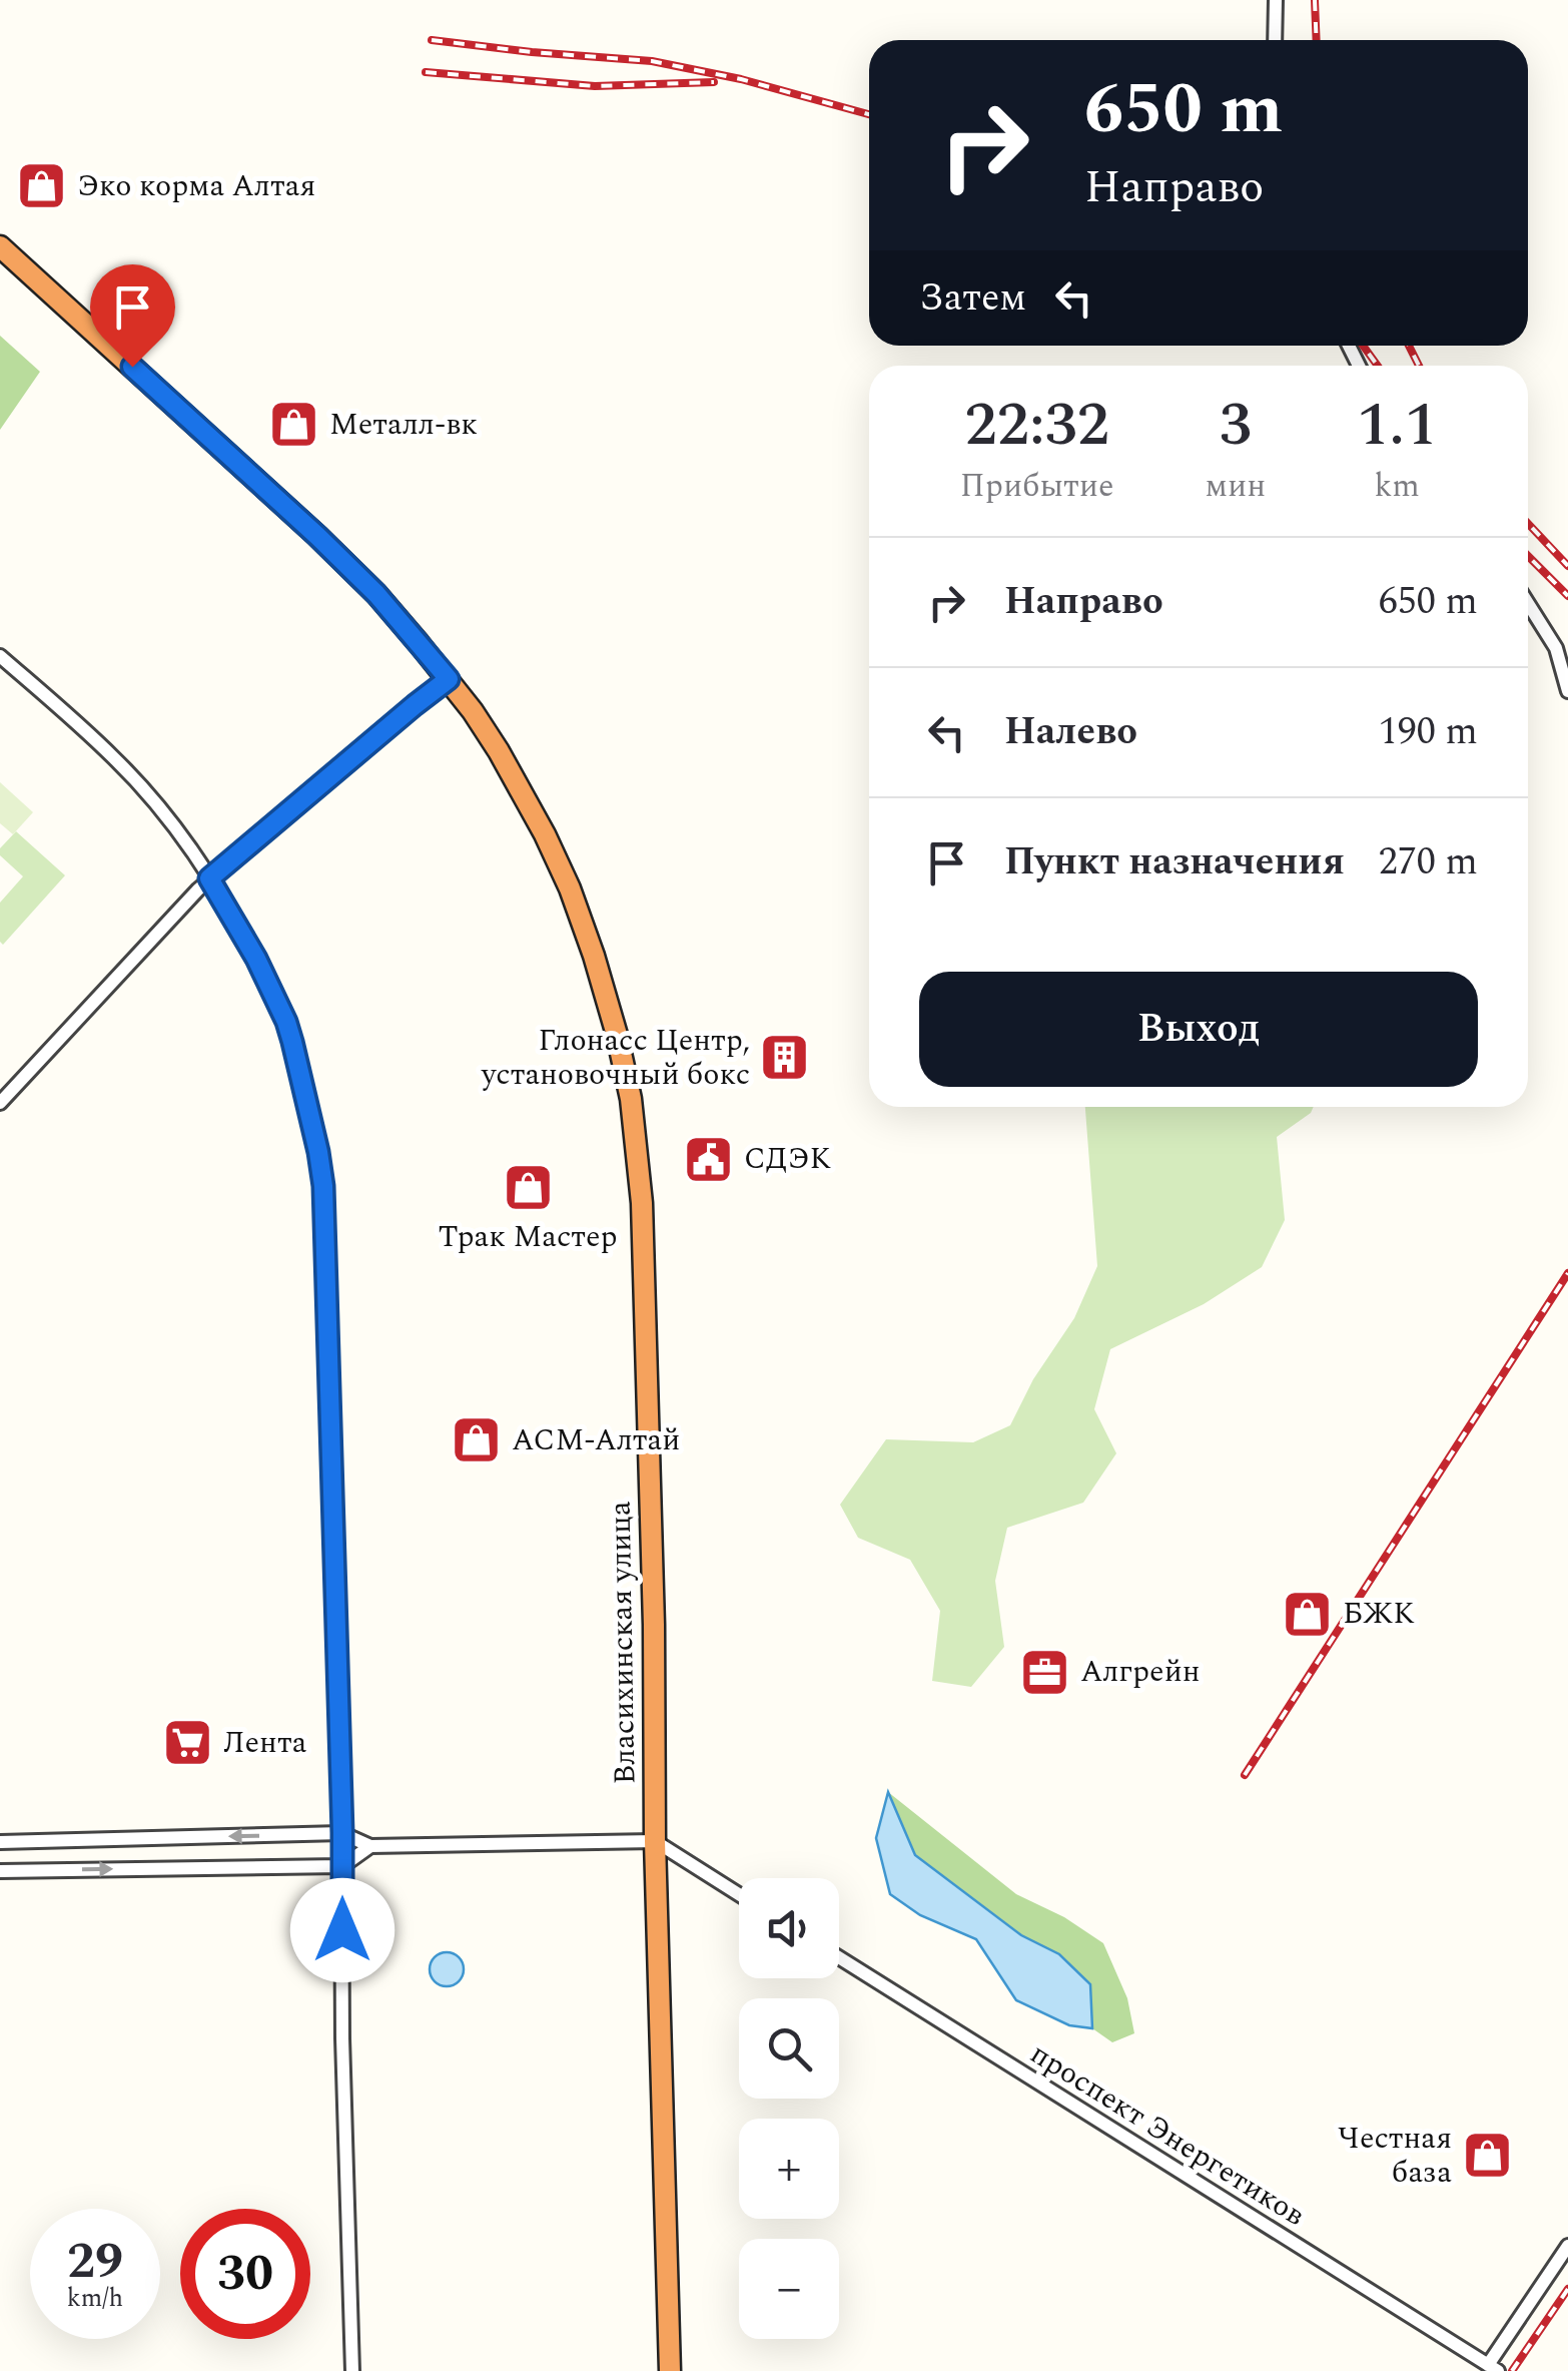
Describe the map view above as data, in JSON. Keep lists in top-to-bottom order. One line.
{"streets":{"highway":["Власихинская улица"],"street":["проспект Энергетиков"]},"places":{"shop":["Эко корма Алтая","Металл-вк","Трак Мастер","АСМ-Алтай","БЖК","Честная база"],"building":["Глонасс Центр, установочный бокс"],"public building":["СДЭК"],"office":["Алгрейн"],"supermarket":["Лента"]},"page":{"turn":["650 m","Направо"],"then":"Затем","eta":["22:32","Прибытие","3","мин","1.1","km"],"list":[{"name":"Направо","value":"650 m"},{"name":"Налево","value":"190 m"},{"name":"Пункт назначения","value":"270 m"}],"buttons":"Выход","map_buttons":["+","−"],"speed":"29 km/h","limit":"30"}}
